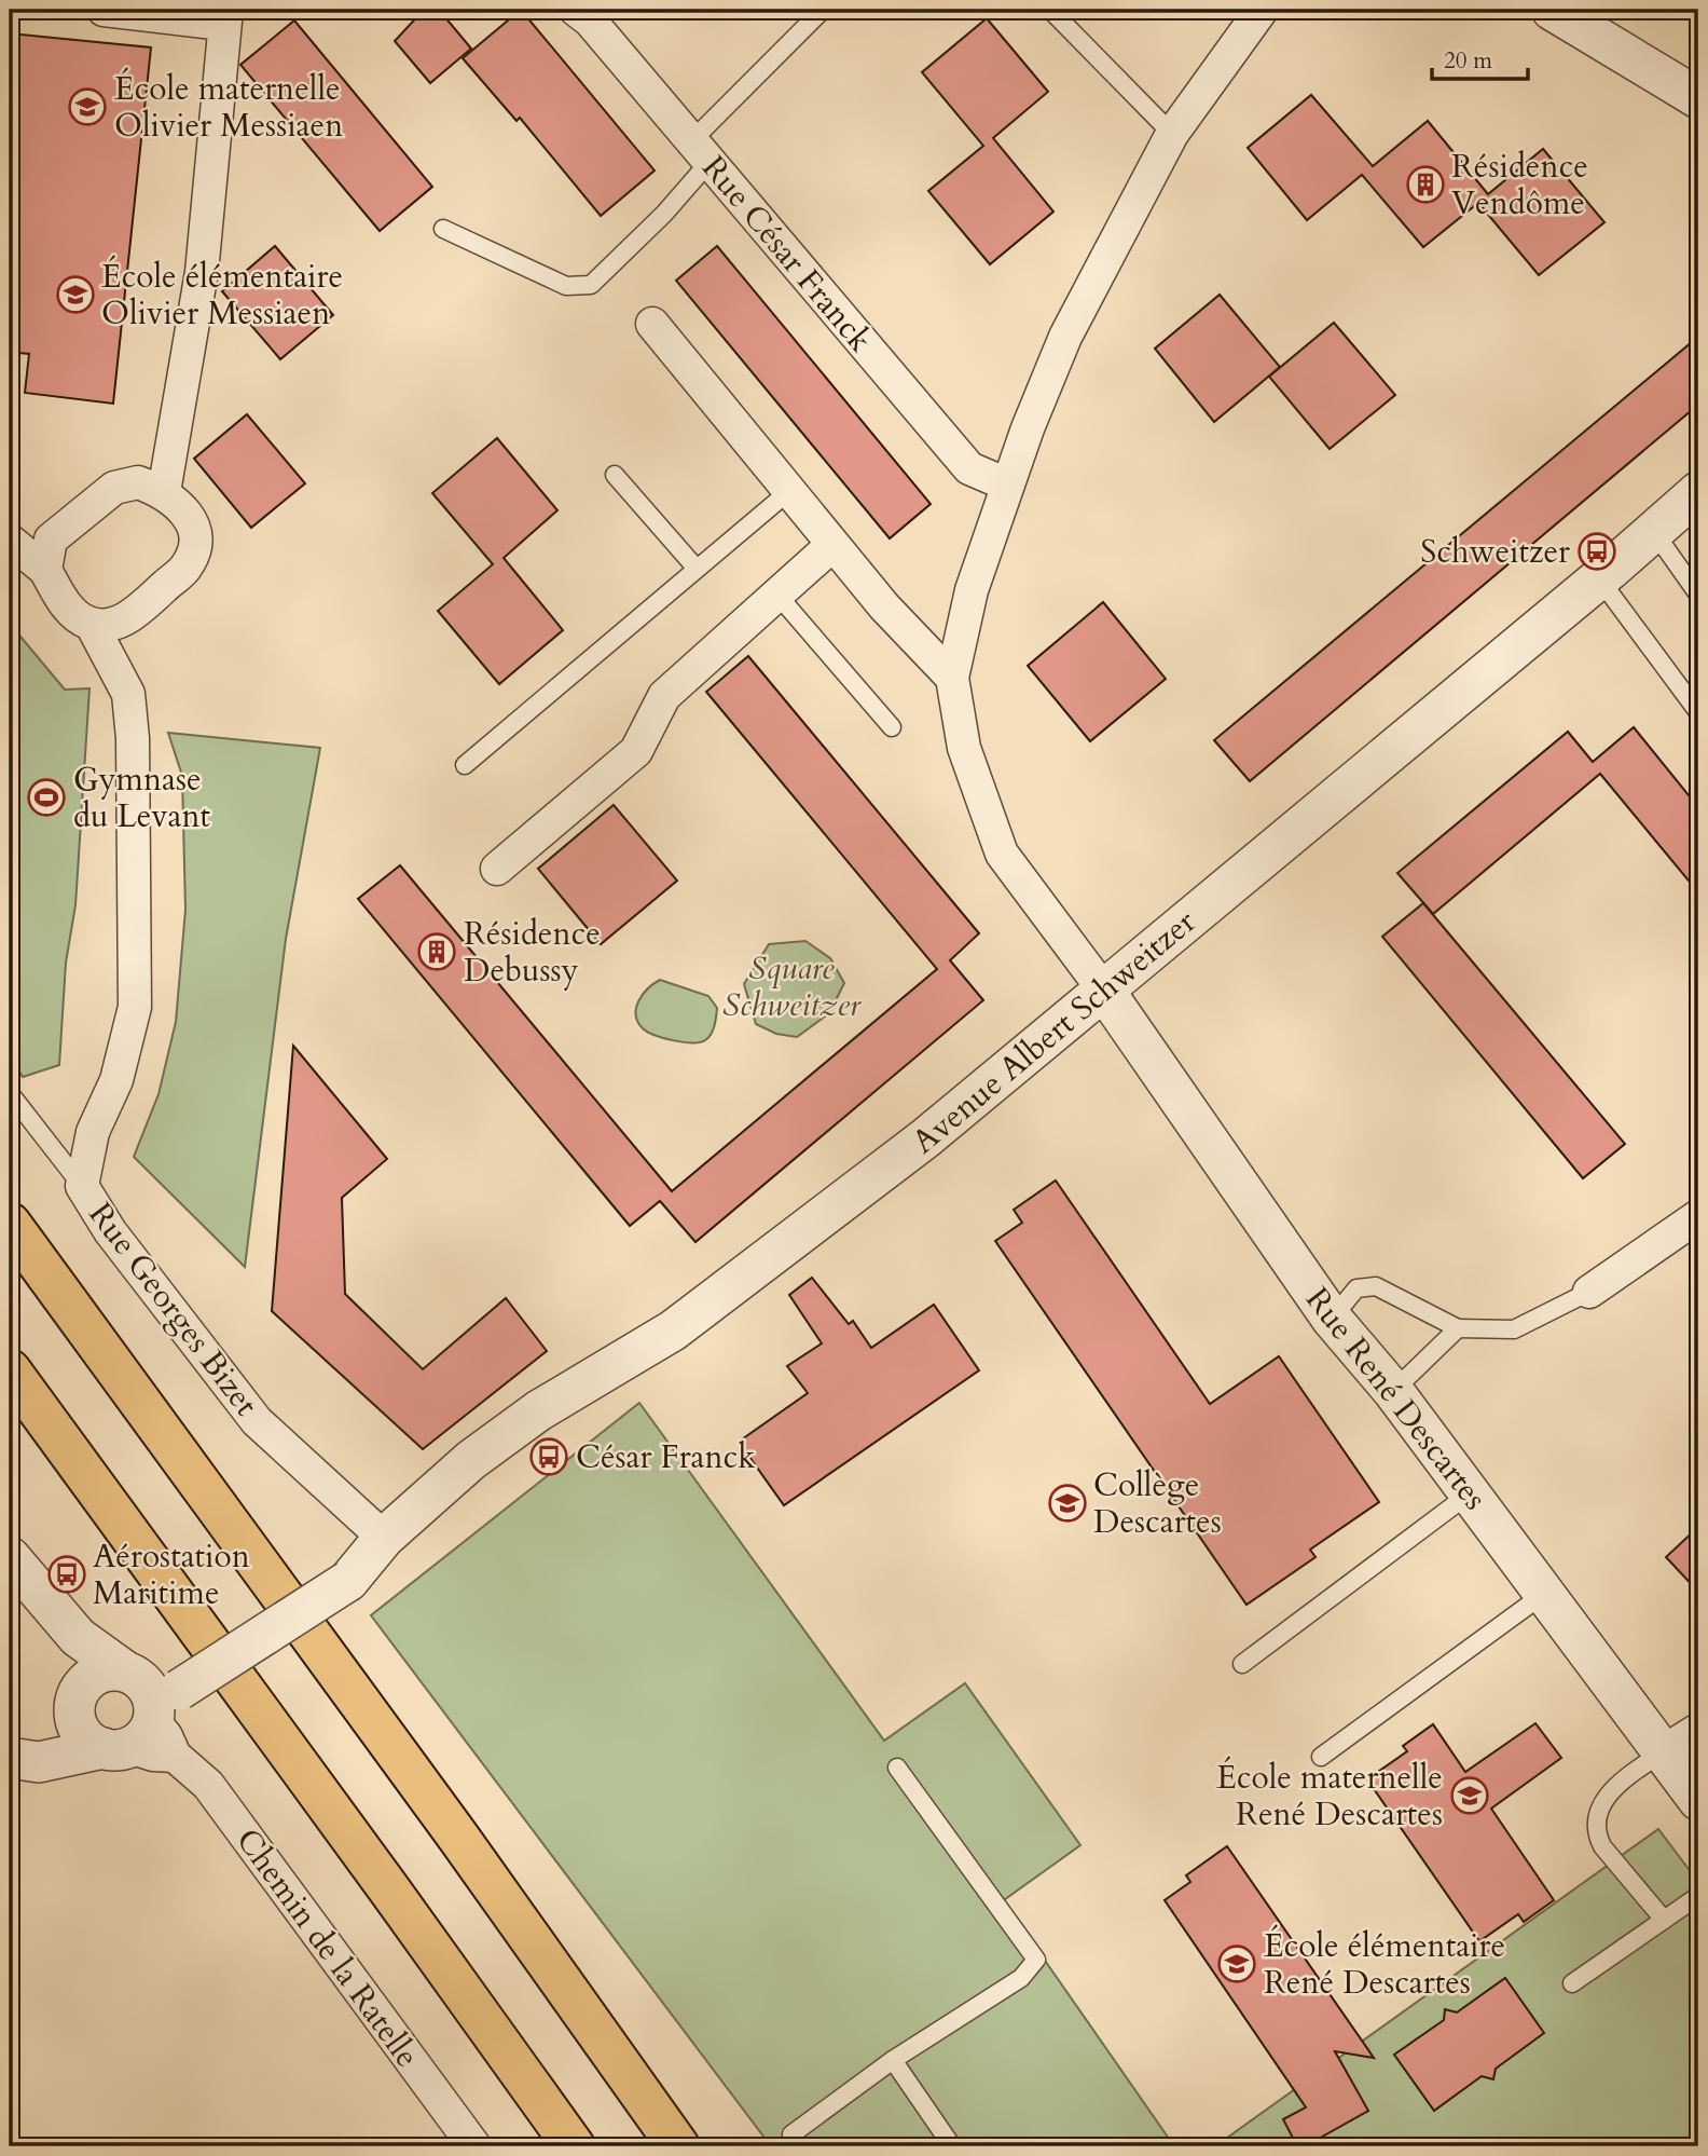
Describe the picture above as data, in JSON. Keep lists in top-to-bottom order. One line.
{"streets":{"street":["Rue César Franck","Avenue Albert Schweitzer","Rue Georges Bizet","Rue René Descartes","Chemin de la Ratelle"]},"crossings":[["Avenue Albert Schweitzer","Rue Georges Bizet"],["Avenue Albert Schweitzer","Rue René Descartes"],["Avenue Albert Schweitzer","Chemin de la Ratelle"]],"parks":["Square Schweitzer"],"places":{"school or university":["École maternelle Olivier Messiaen","École élémentaire Olivier Messiaen","Collège Descartes","École maternelle René Descartes","École élémentaire René Descartes"],"building":["Résidence Vendôme","Résidence Debussy"],"bus stop":["Schweitzer","César Franck","Aérostation Maritime"],"sports":["Gymnase du Levant"]},"scale_bar":"20 m"}
